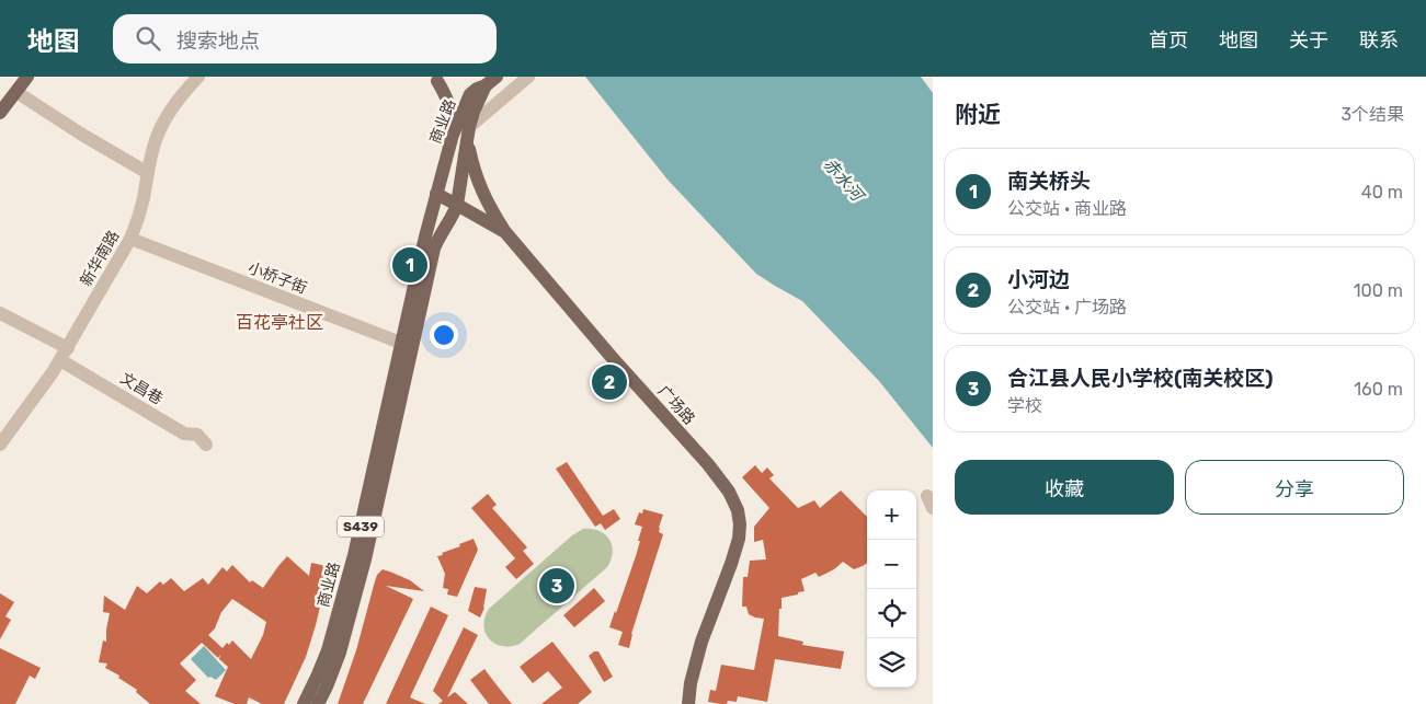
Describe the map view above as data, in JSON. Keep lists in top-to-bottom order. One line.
{"streets":{"main road":["商业路","广场路","S439"],"street":["新华南路","小桥子街","文昌巷"]},"crossings":[["商业路","小桥子街"],["商业路","广场路"],["新华南路","小桥子街"],["新华南路","文昌巷"]],"districts":["百花亭社区"],"water":["赤水河"],"page":{"header":"地图","search":"搜索地点","nav":["首页","地图","关于","联系"],"heading":["附近","3个结果"],"list":[{"mark":"1","name":"南关桥头","note":"公交站 · 商业路","value":"40 m"},{"mark":"2","name":"小河边","note":"公交站 · 广场路","value":"100 m"},{"mark":"3","name":"合江县人民小学校(南关校区)","note":"学校","value":"160 m"}],"pins":["1","2","3"],"buttons":["收藏","分享"],"map_buttons":["+","−"]}}
